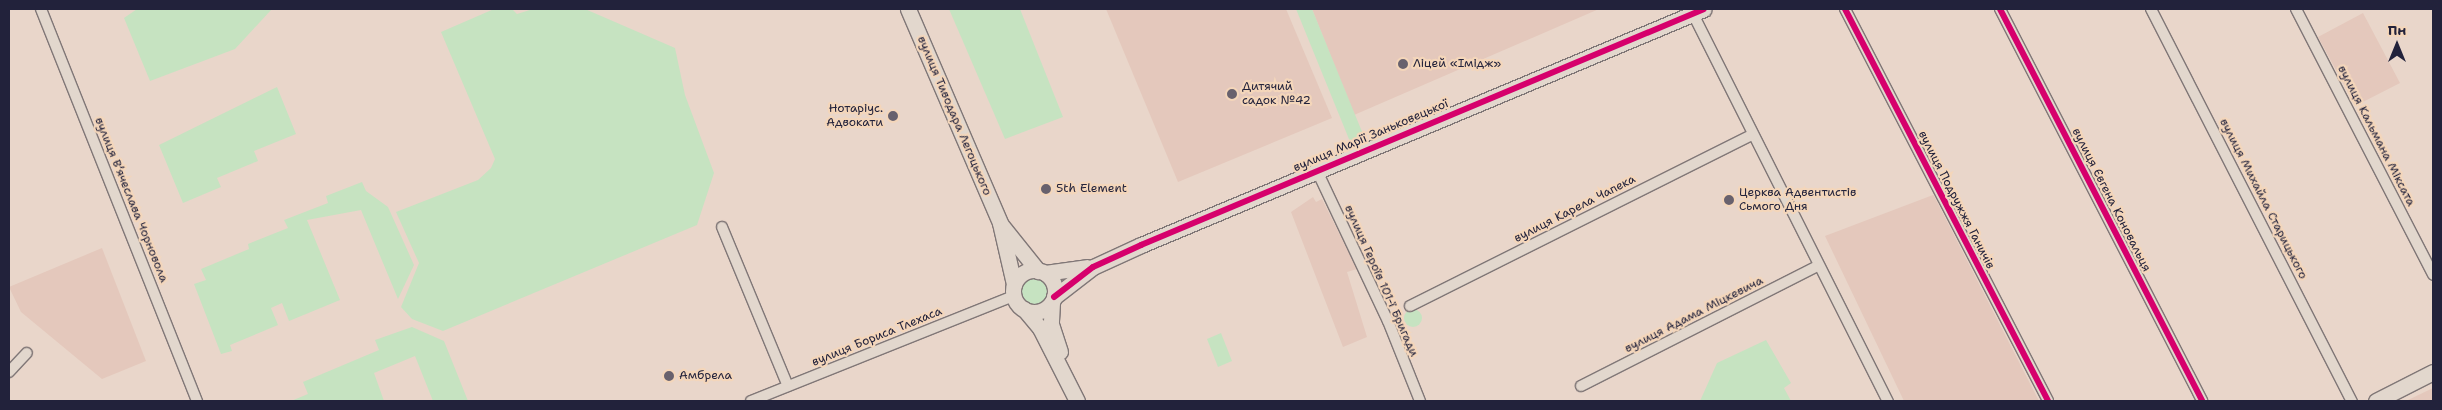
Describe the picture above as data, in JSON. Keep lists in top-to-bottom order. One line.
{"streets":{"street":["вулиця Тиводара Легоцького","вулиця Марії Заньковецької","вулиця Кальмана Міксата","вулиця Михайла Старицького","вулиця Вʼячеслава Чорновола","вулиця Подружжя Ганичів","вулиця Євгена Коновальця","вулиця Карела Чапека","вулиця Героїв 101-ї Бригади","вулиця Адама Міцкевича","вулиця Бориса Тлехаса"]},"crossings":[["вулиця Тиводара Легоцького","вулиця Марії Заньковецької"],["вулиця Тиводара Легоцького","вулиця Бориса Тлехаса"],["вулиця Марії Заньковецької","вулиця Героїв 101-ї Бригади"],["вулиця Марії Заньковецької","вулиця Бориса Тлехаса"]],"places":["Ліцей «Імідж»","Дитячий садок №42","Нотаріус. Адвокати","5th Element","Церква Адвентистів Сьмого Дня","Амбрела"],"north":"top"}
